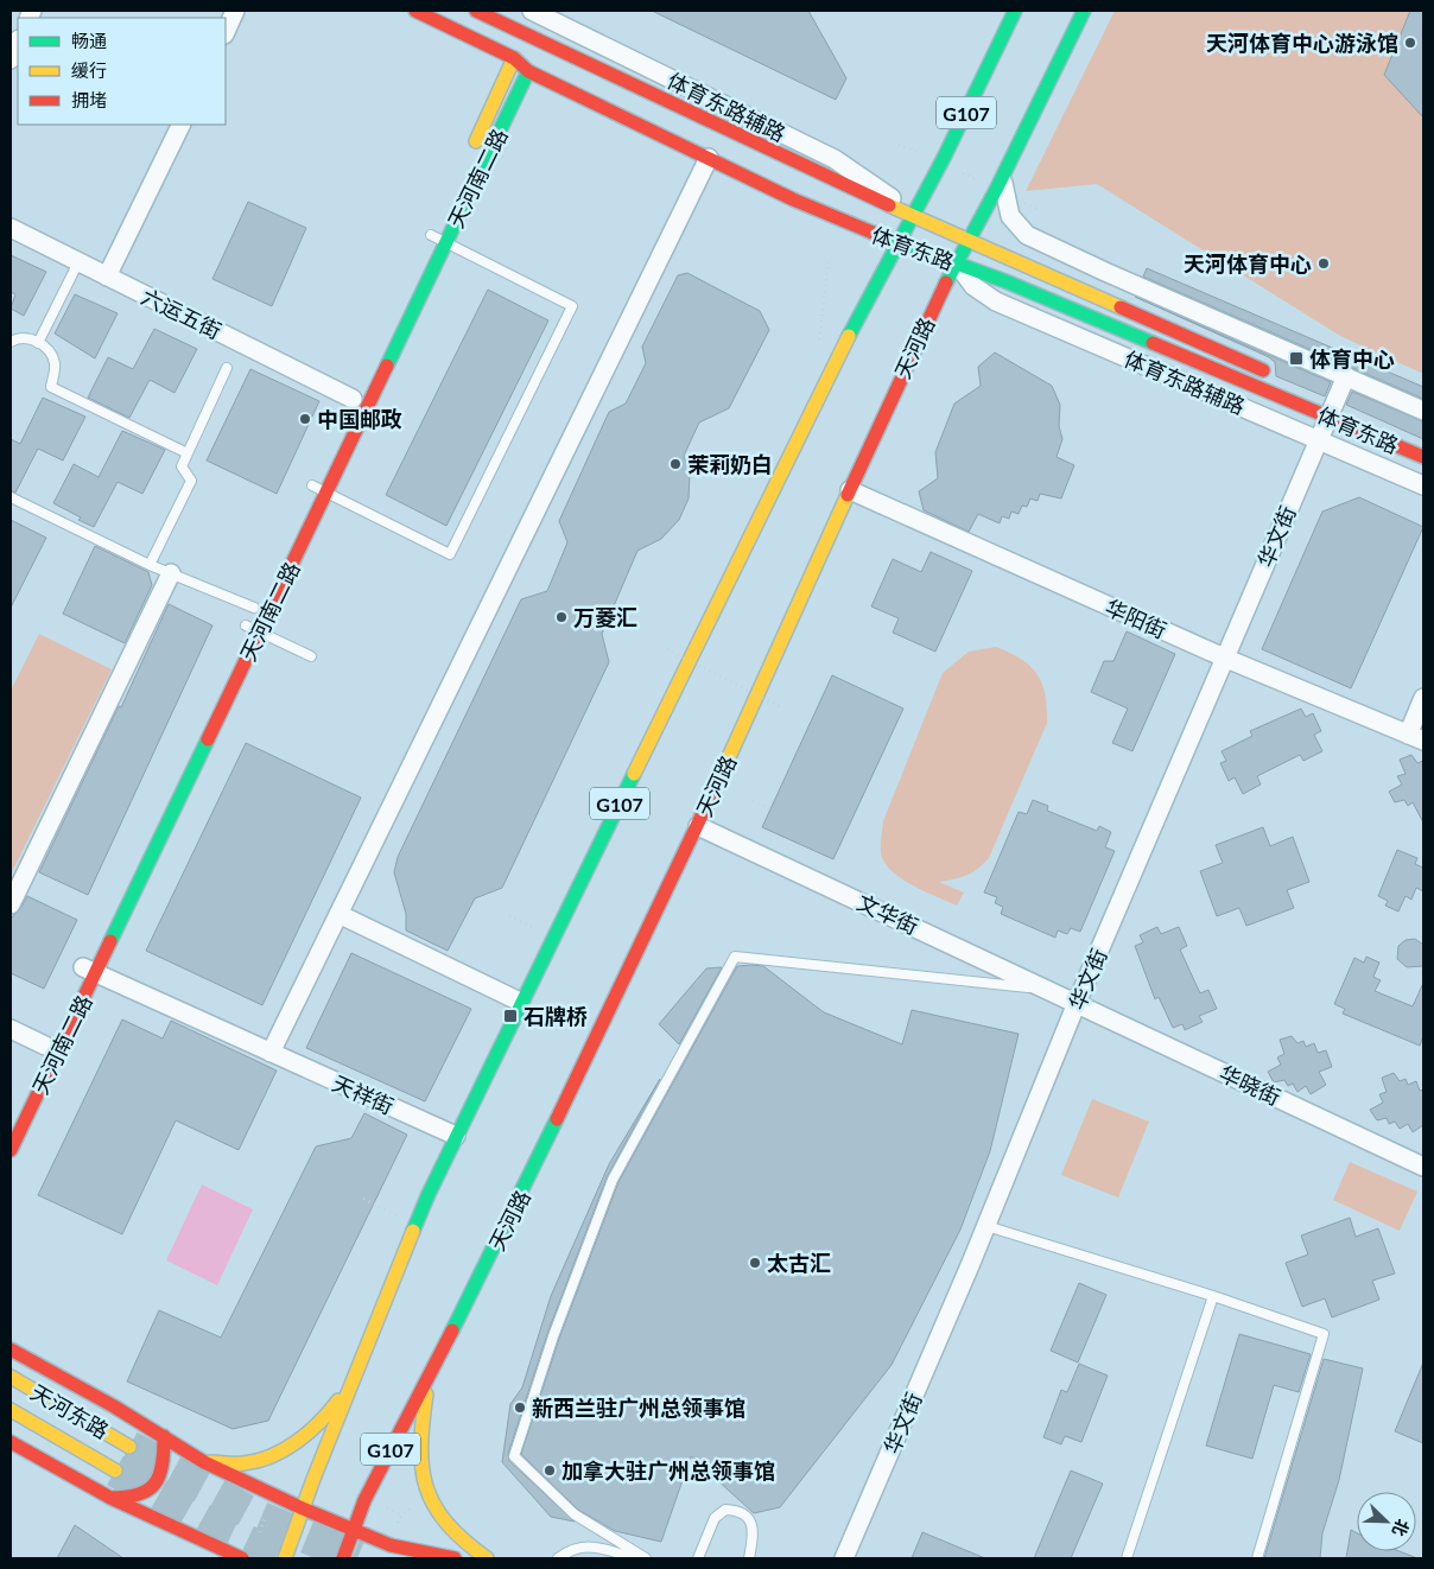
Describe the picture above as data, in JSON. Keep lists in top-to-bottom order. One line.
{"streets":{"main road":["G107","天河南二路","体育东路","天河路","天河东路"],"street":["体育东路辅路","六运五街","华文街","华阳街","文华街","华晓街","天祥街"]},"crossings":[["体育东路辅路","G107"],["体育东路辅路","体育东路"],["体育东路辅路","天河路"],["体育东路辅路","华文街"],["G107","体育东路"],["G107","天祥街"],["天河南二路","体育东路"],["天河南二路","天祥街"],["体育东路","天河路"],["体育东路","华文街"],["天河路","华阳街"],["天河路","文华街"],["华文街","华阳街"],["华文街","文华街"],["华文街","华晓街"],["文华街","华晓街"]],"places":{"other":["天河体育中心游泳馆","天河体育中心","中国邮政","茉莉奶白","万菱汇","太古汇","新西兰驻广州总领事馆","加拿大驻广州总领事馆"],"transit":["体育中心","石牌桥"]},"legend":["畅通","缓行","拥堵"],"north":"bottom right"}
